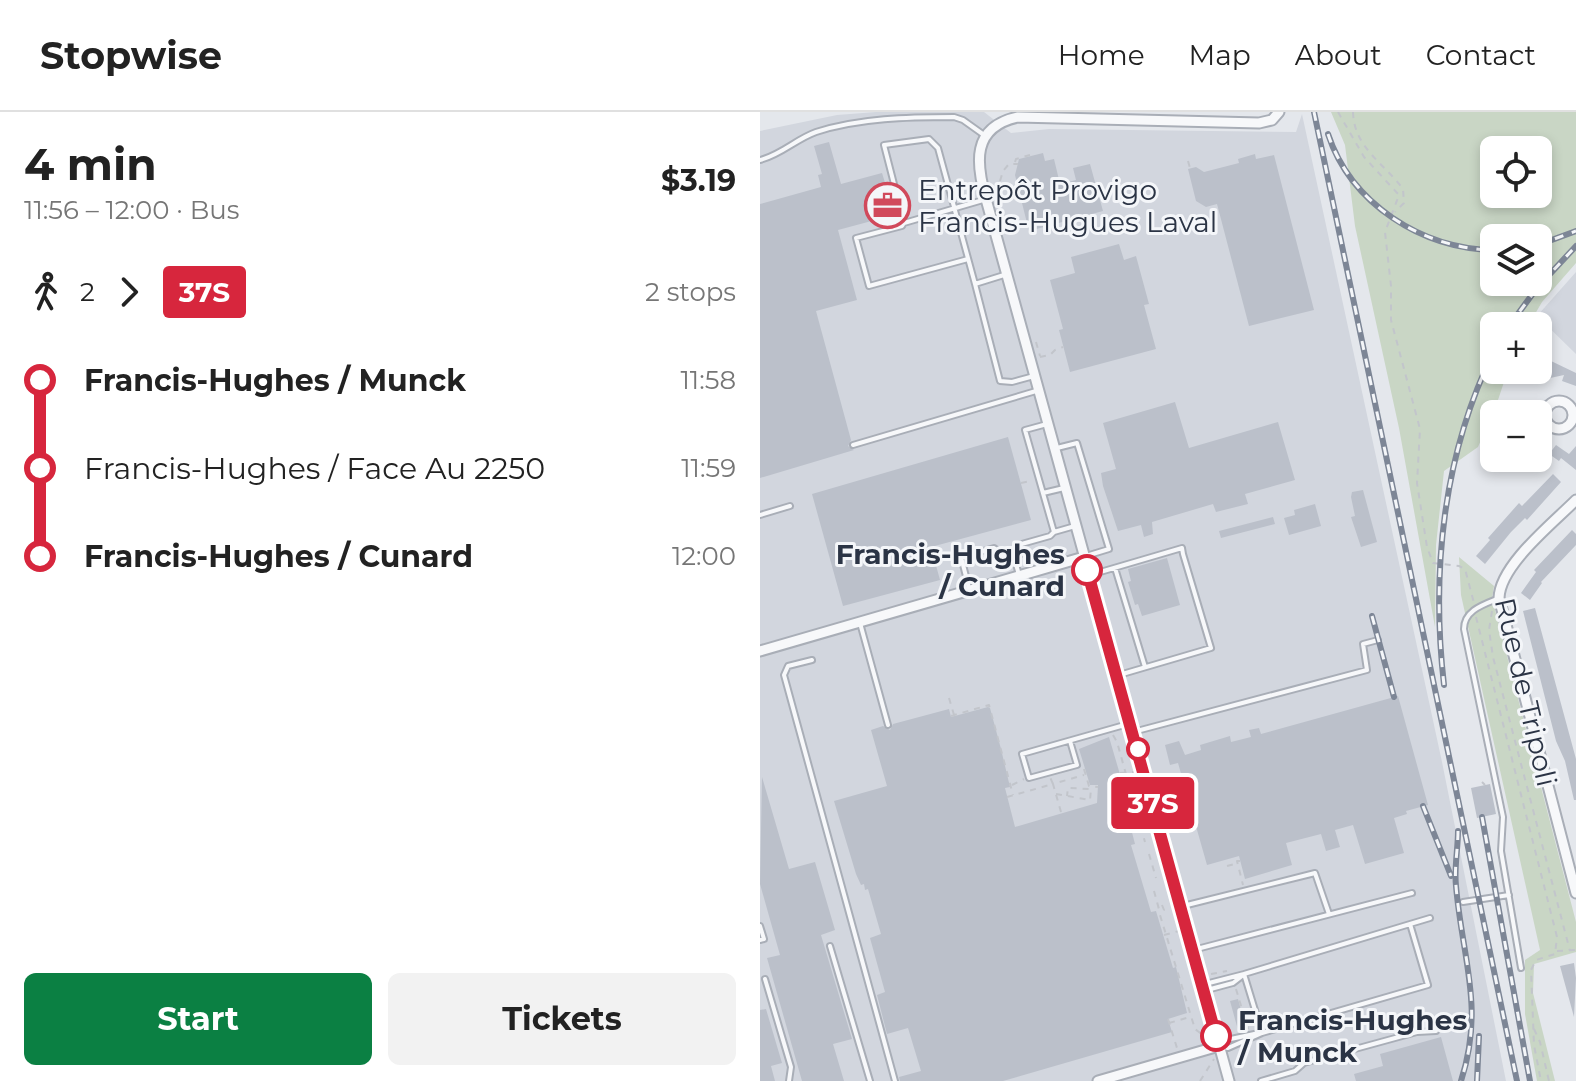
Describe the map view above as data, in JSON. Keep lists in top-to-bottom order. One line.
{"streets":{"street":["Rue de Tripoli"]},"places":{"office":["Entrepôt Provigo Francis-Hugues Laval"],"other":["Francis-Hughes / Cunard","Francis-Hughes / Munck"]},"lines":["bus line 37S"],"page":{"header":"Stopwise","nav":["Home","Map","About","Contact"],"heading":["4 min","11:56 – 12:00 · Bus","$3.19"],"on_map":"37S","map_buttons":["+","−"],"legs":["2","37S","2 stops"],"list":[{"name":"Francis-Hughes / Munck","value":"11:58"},{"name":"Francis-Hughes / Face Au 2250","value":"11:59"},{"name":"Francis-Hughes / Cunard","value":"12:00"}],"buttons":["Start","Tickets"]}}
